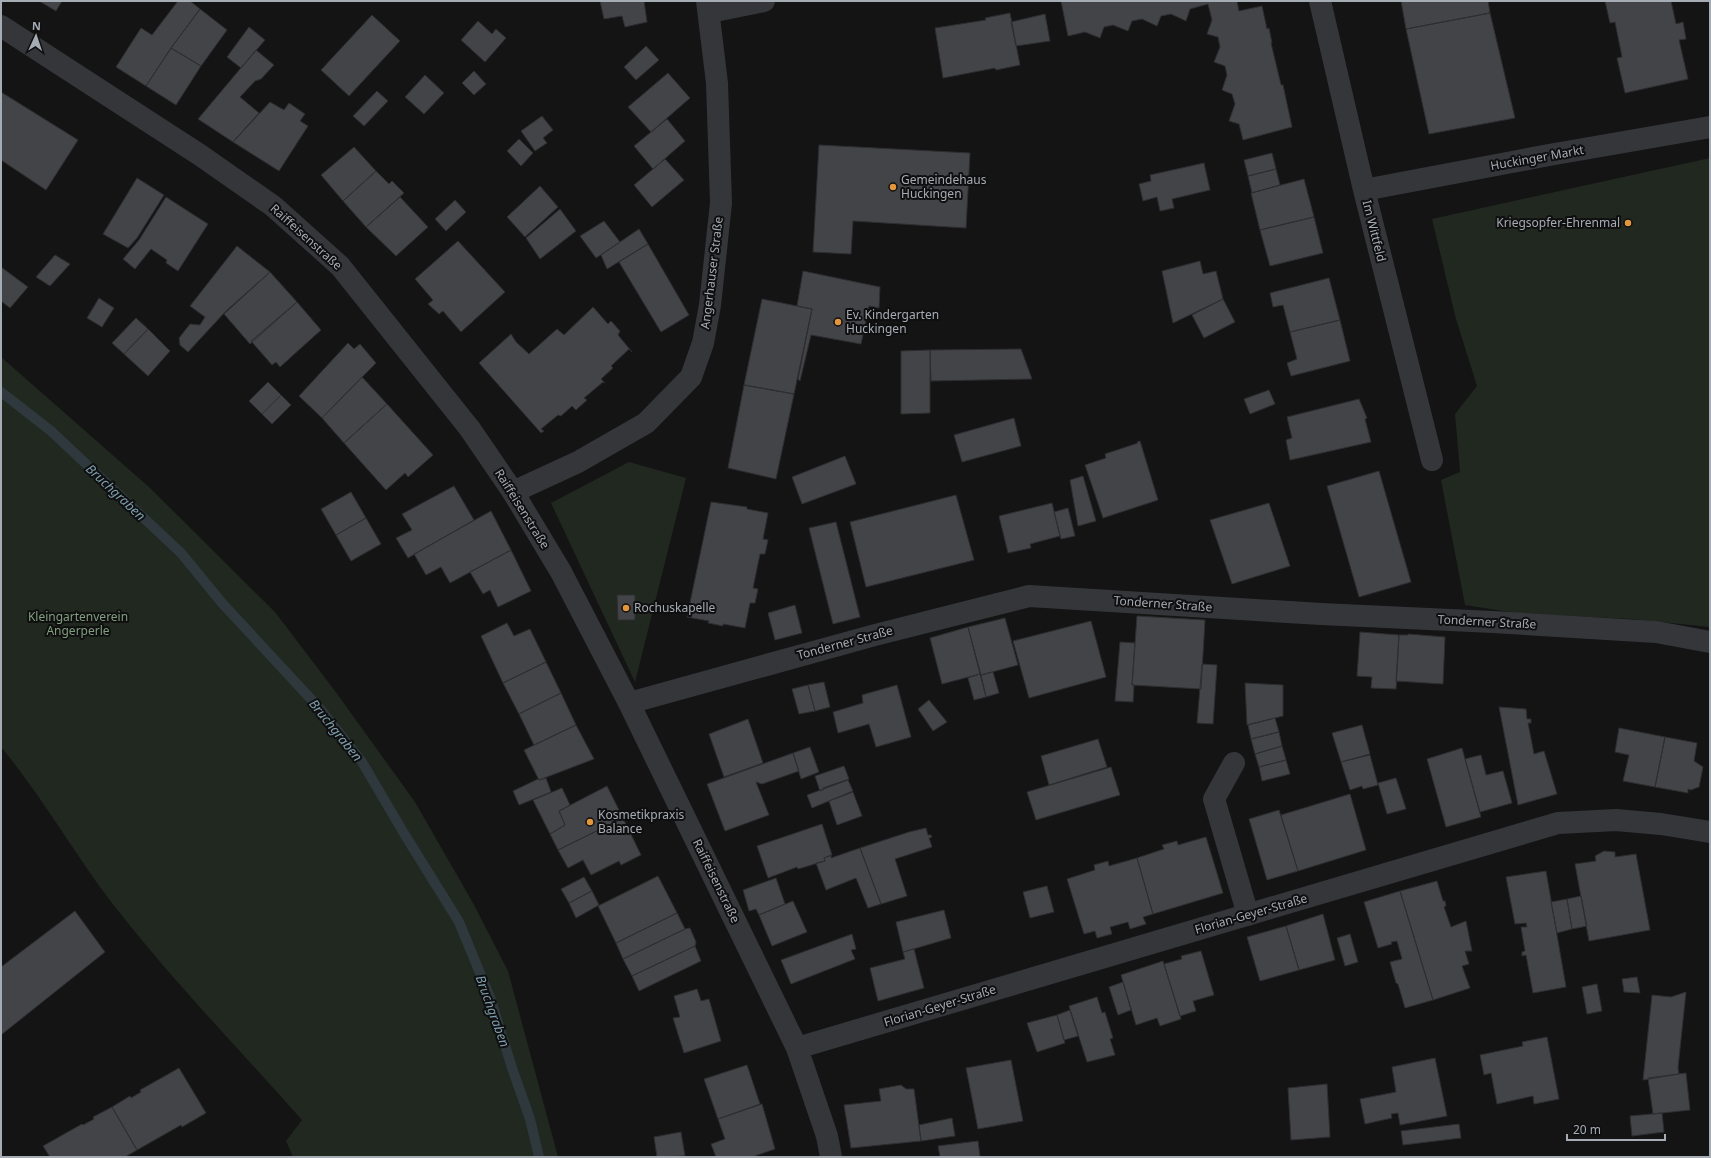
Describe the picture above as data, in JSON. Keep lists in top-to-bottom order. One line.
{"streets":{"street":["Huckinger Markt","Im Wittfeld","Raiffeisenstraße","Angerhauser Straße","Tonderner Straße","Florian-Geyer-Straße"]},"crossings":[["Huckinger Markt","Im Wittfeld"],["Raiffeisenstraße","Angerhauser Straße"],["Raiffeisenstraße","Tonderner Straße"],["Raiffeisenstraße","Florian-Geyer-Straße"]],"water":["Bruchgraben"],"parks":["Kleingartenverein Angerperle"],"places":["Gemeindehaus Huckingen","Kriegsopfer-Ehrenmal","Ev. Kindergarten Huckingen","Rochuskapelle","Kosmetikpraxis Balance"],"scale_bar":"20 m","north":"top"}
